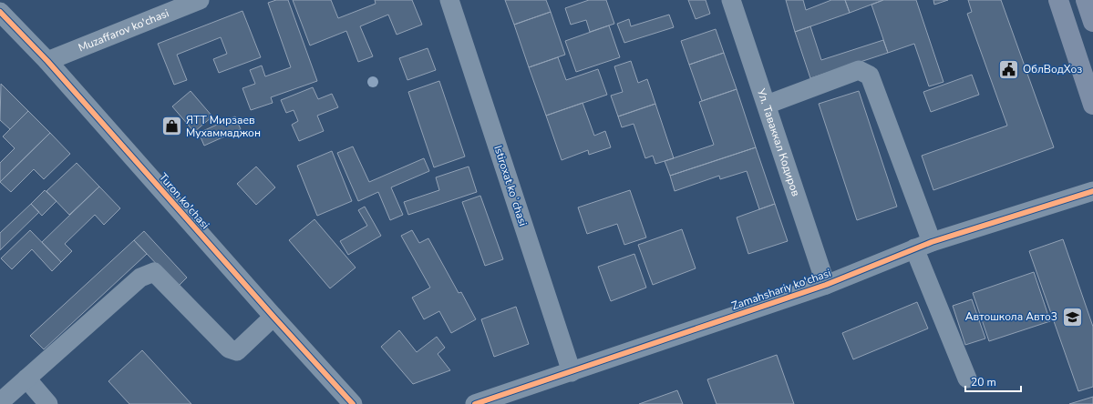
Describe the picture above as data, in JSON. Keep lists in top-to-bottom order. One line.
{"streets":{"street":["Muzaffarov ko'chasi","Ул. Таваккал Кодиров","Istiroxat koʻchasi","Turon ko'chasi","Zamahshariy ko'chasi"]},"crossings":[["Muzaffarov ko'chasi","Turon ko'chasi"],["Ул. Таваккал Кодиров","Zamahshariy ko'chasi"],["Istiroxat koʻchasi","Zamahshariy ko'chasi"]],"places":{"public building":["ОблВодХоз"],"shop":["ЯТТ Мирзаев Мухаммаджон"],"school or university":["Автошкола Авто3"]},"scale_bar":"20 m"}
